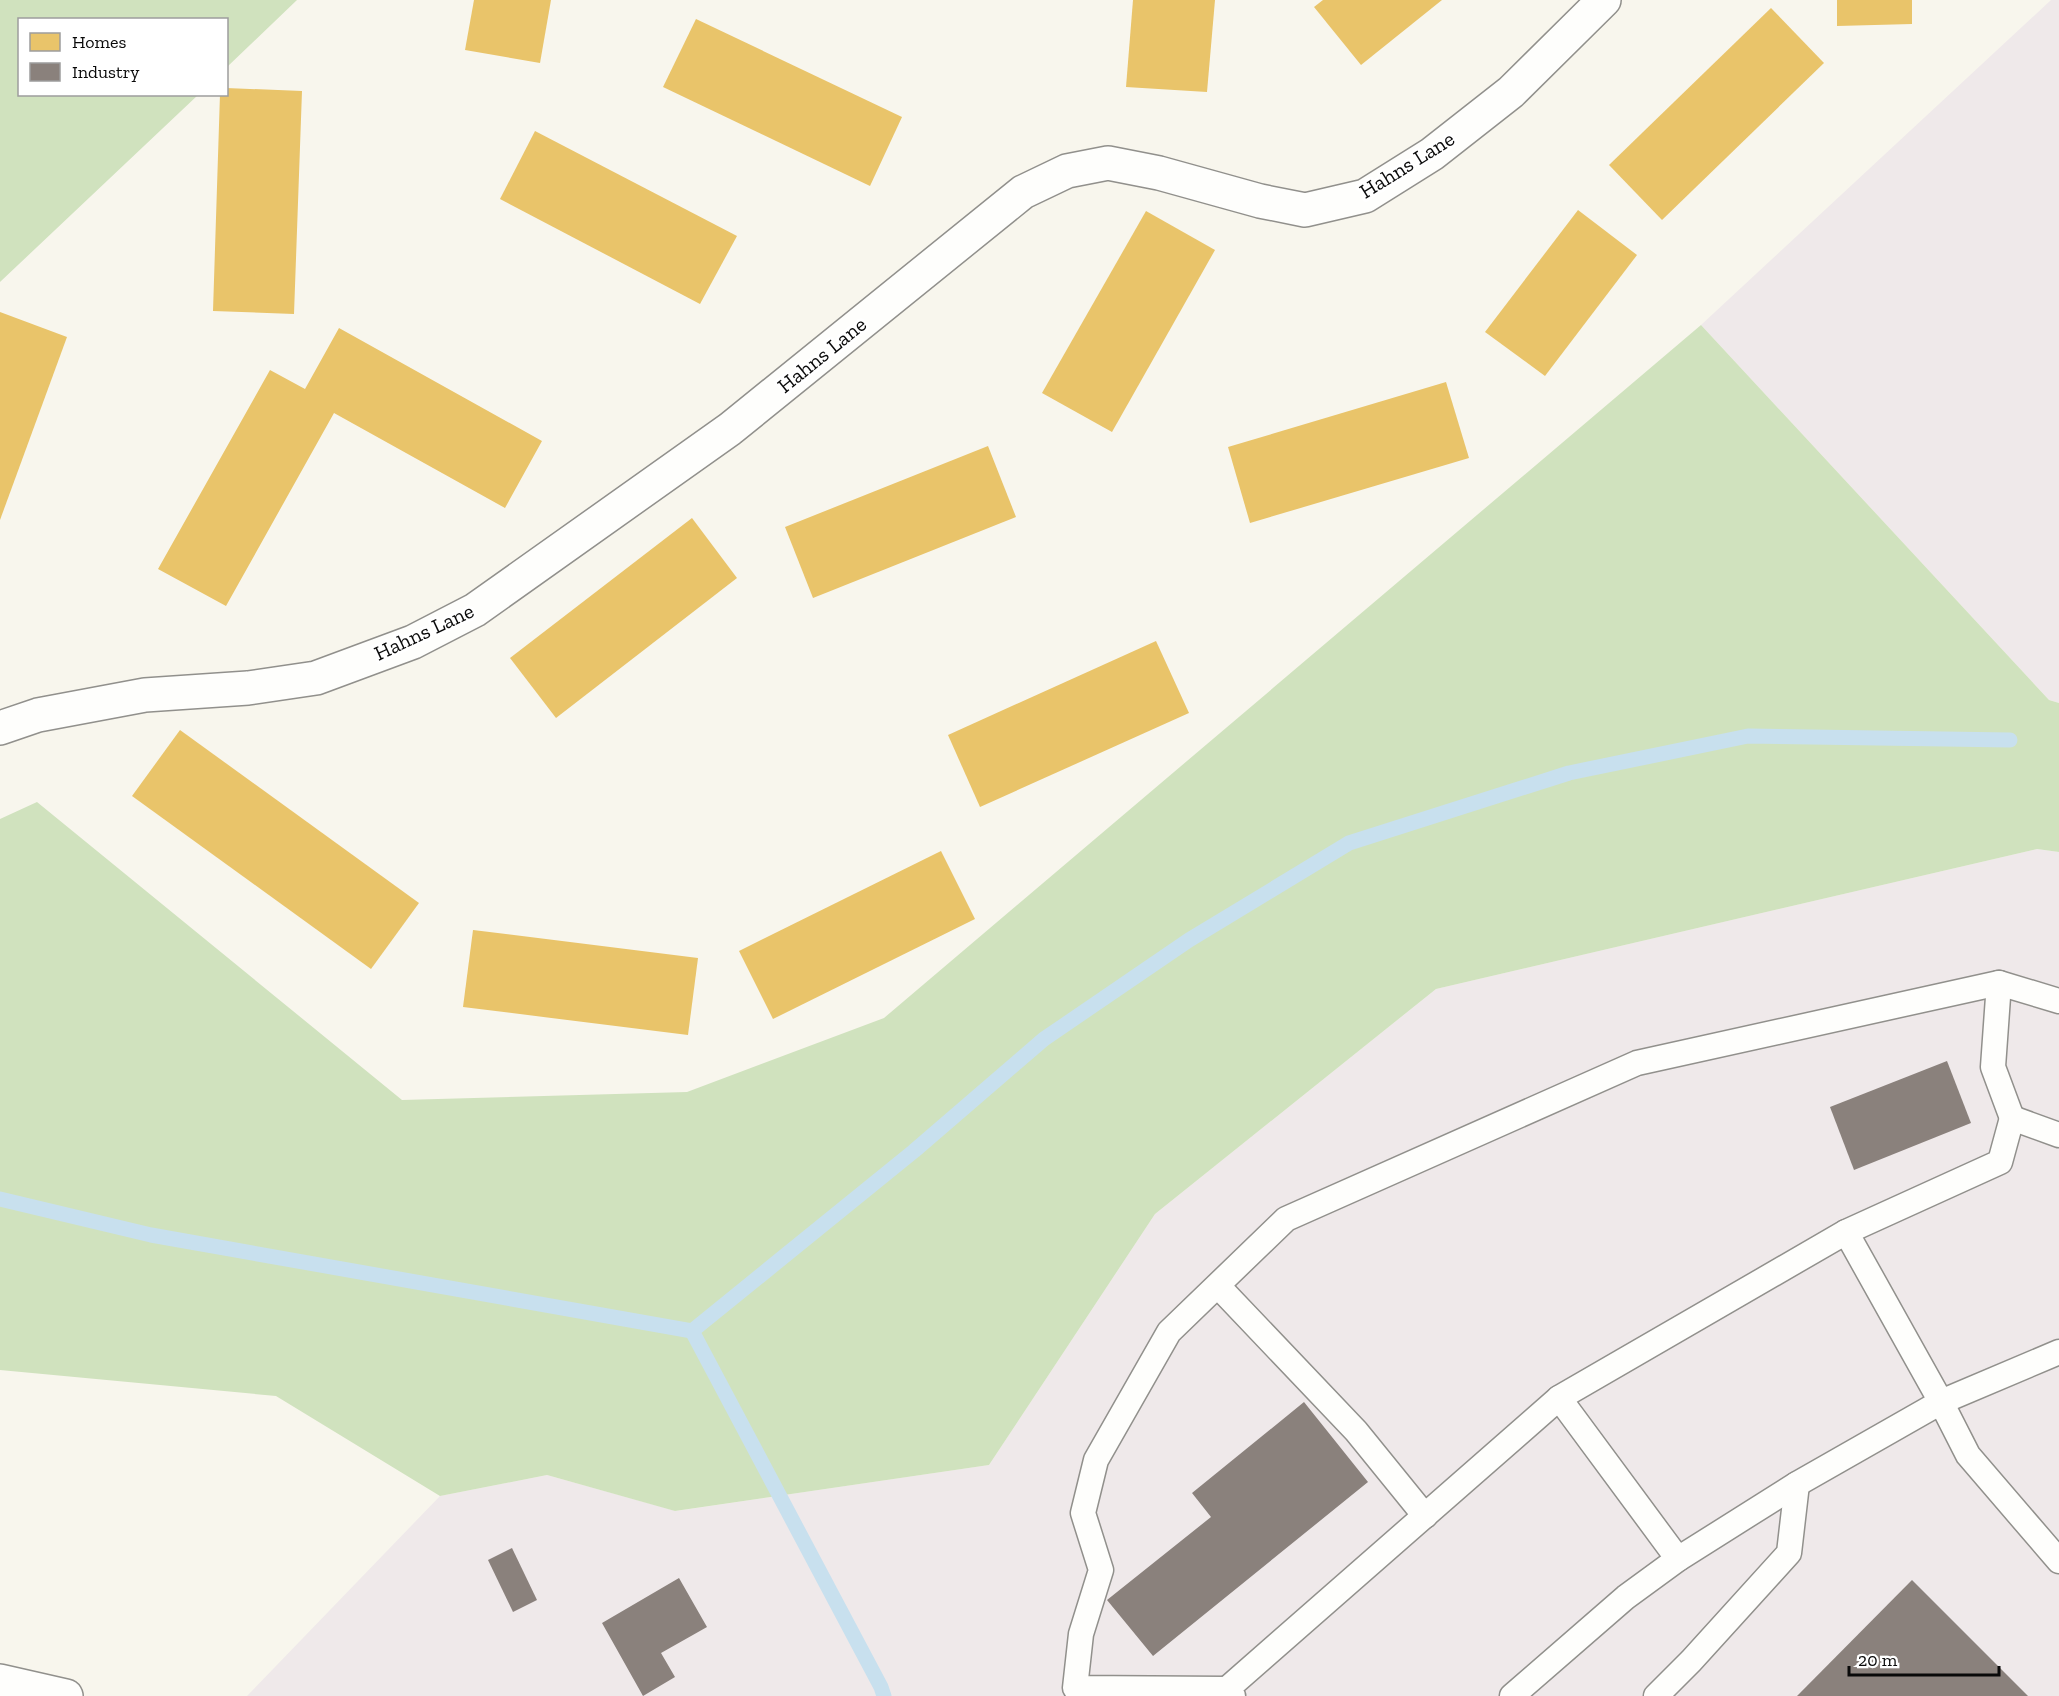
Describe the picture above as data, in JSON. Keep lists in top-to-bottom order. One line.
{"streets":{"street":["Hahns Lane"]},"legend":["Homes","Industry"],"scale_bar":"20 m"}
